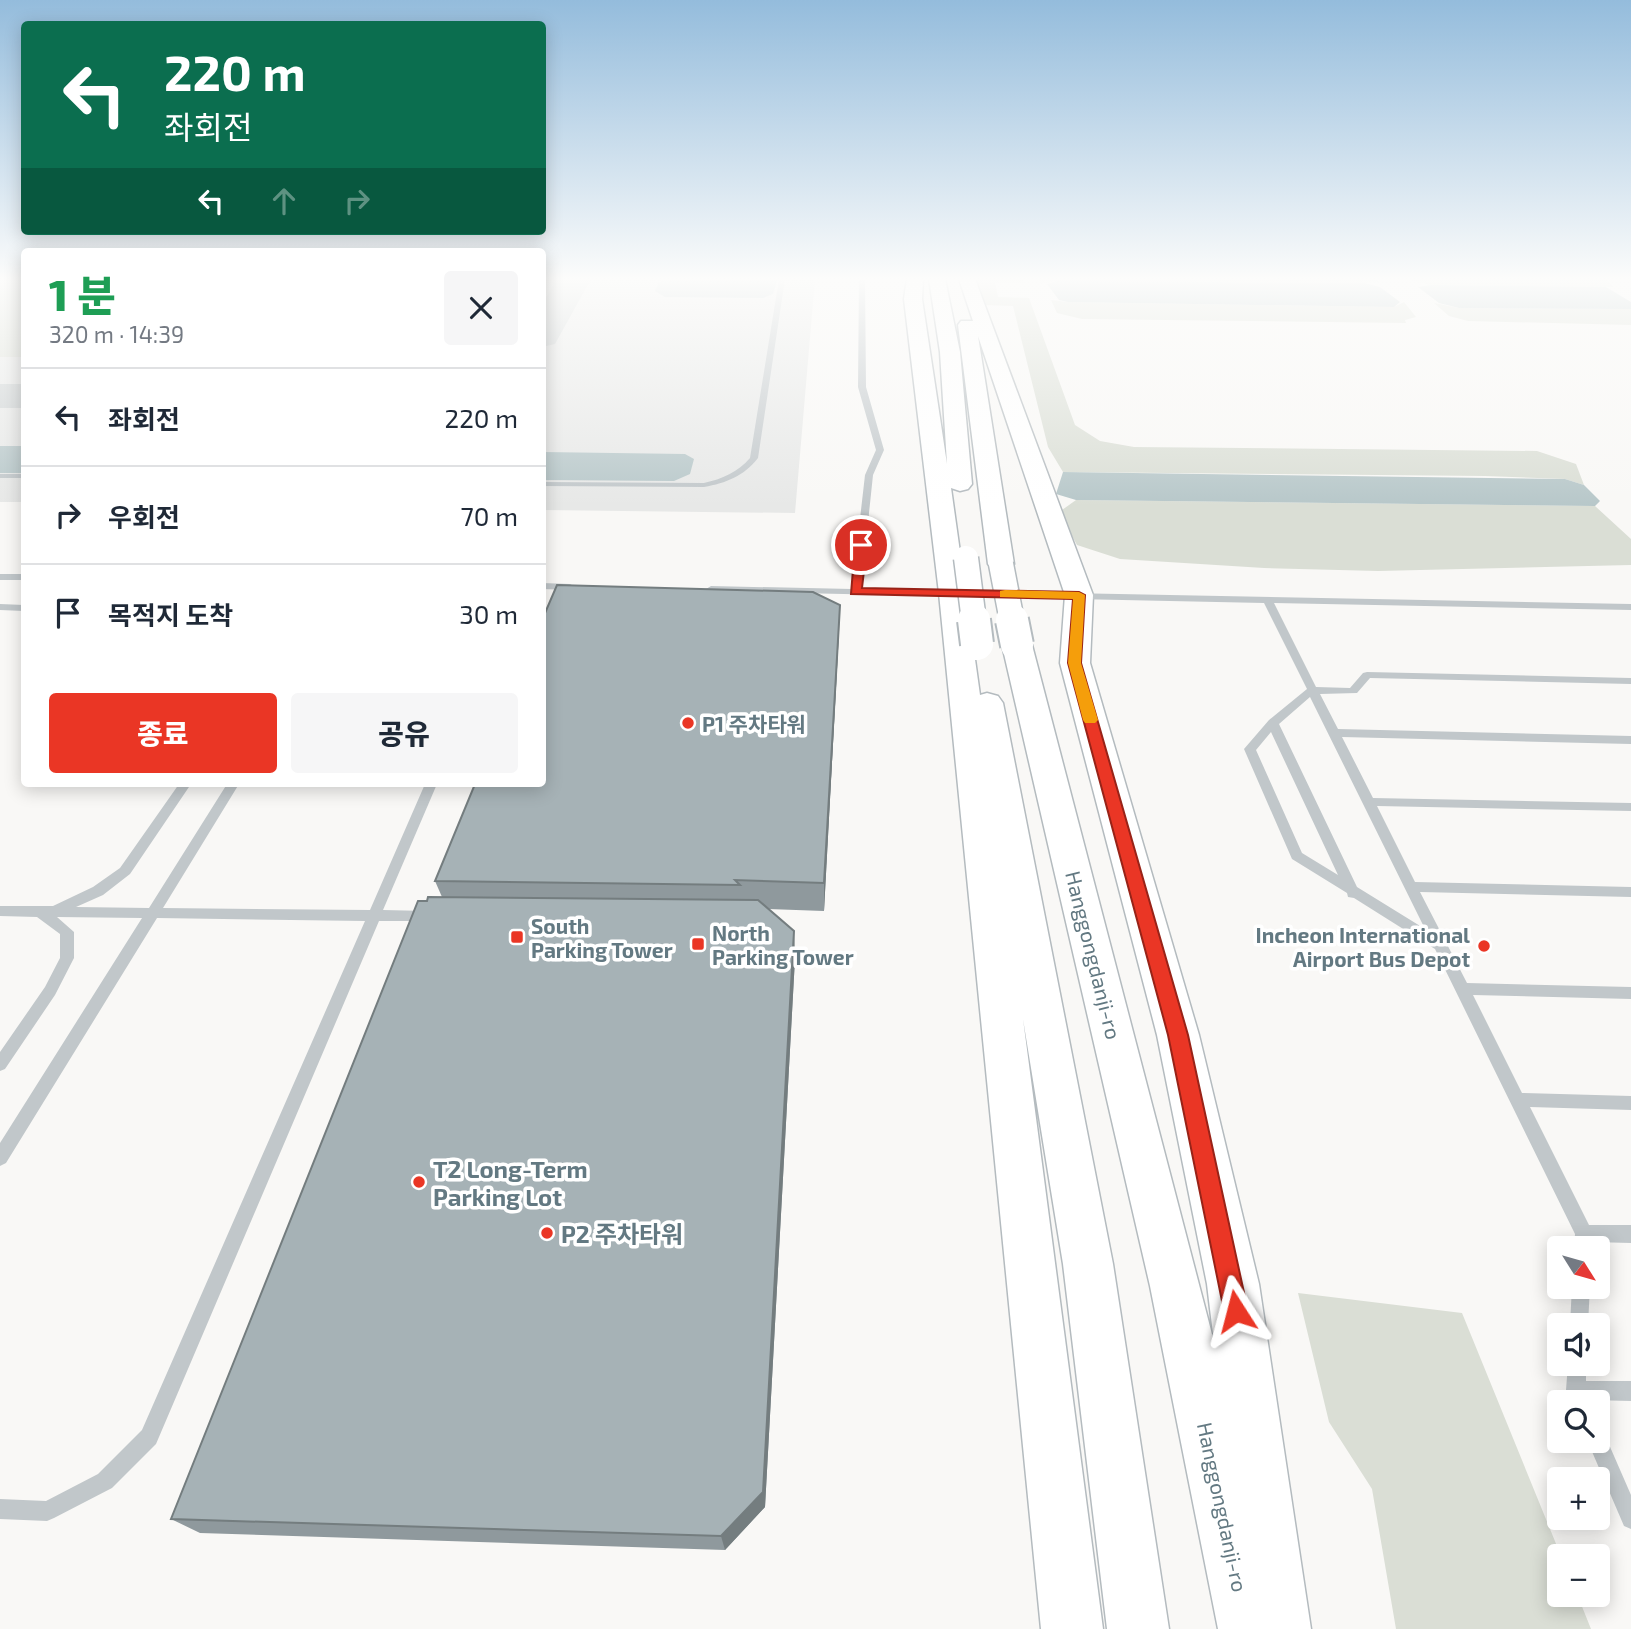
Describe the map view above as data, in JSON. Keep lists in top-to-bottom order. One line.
{"streets":{"street":["Hanggongdanji-ro"]},"places":{"other":["P1 주차타워","Incheon International Airport Bus Depot","T2 Long-Term Parking Lot","P2 주차타워"],"transit":["South Parking Tower","North Parking Tower"]},"north":"bottom right","page":{"turn":["220 m","좌회전"],"heading":["1 분","320 m · 14:39"],"list":[{"name":"좌회전","value":"220 m"},{"name":"우회전","value":"70 m"},{"name":"목적지 도착","value":"30 m"}],"buttons":["종료","공유"],"map_buttons":["+","−"]}}
